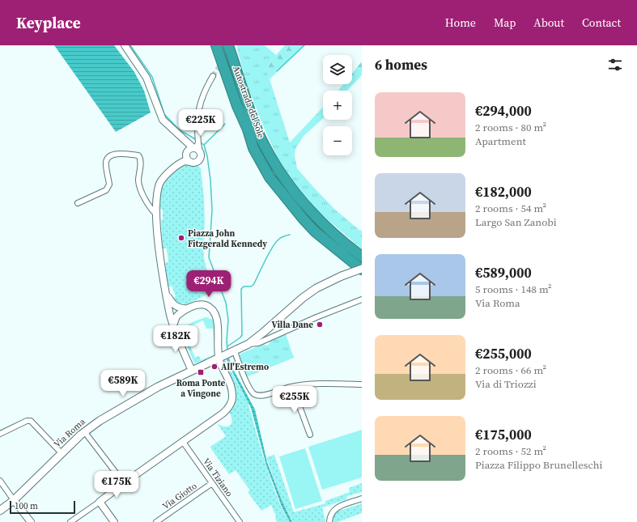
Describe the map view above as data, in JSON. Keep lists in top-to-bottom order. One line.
{"streets":{"highway":["Autostrada del Sole"],"main road":["Via Roma"],"street":["Via Tiziano","Via Giotto"]},"crossings":[["Autostrada del Sole","Via Roma"],["Via Tiziano","Via Giotto"]],"places":{"other":["Piazza John Fitzgerald Kennedy","Villa Dane","All'Estremo"],"transit":["Roma Ponte a Vingone"]},"scale_bar":"100 m","page":{"header":"Keyplace","nav":["Home","Map","About","Contact"],"heading":"6 homes","map_buttons":["+","−"],"list":[{"name":"€294,000","note":"2 rooms · 80 m² · Apartment"},{"name":"€182,000","note":"2 rooms · 54 m² · Largo San Zanobi"},{"name":"€589,000","note":"5 rooms · 148 m² · Via Roma"},{"name":"€255,000","note":"2 rooms · 66 m² · Via di Triozzi"},{"name":"€175,000","note":"2 rooms · 52 m² · Piazza Filippo Brunelleschi"}],"price":["€225K","€294K","€182K","€589K","€255K","€175K"],"scale":"100 m"}}
